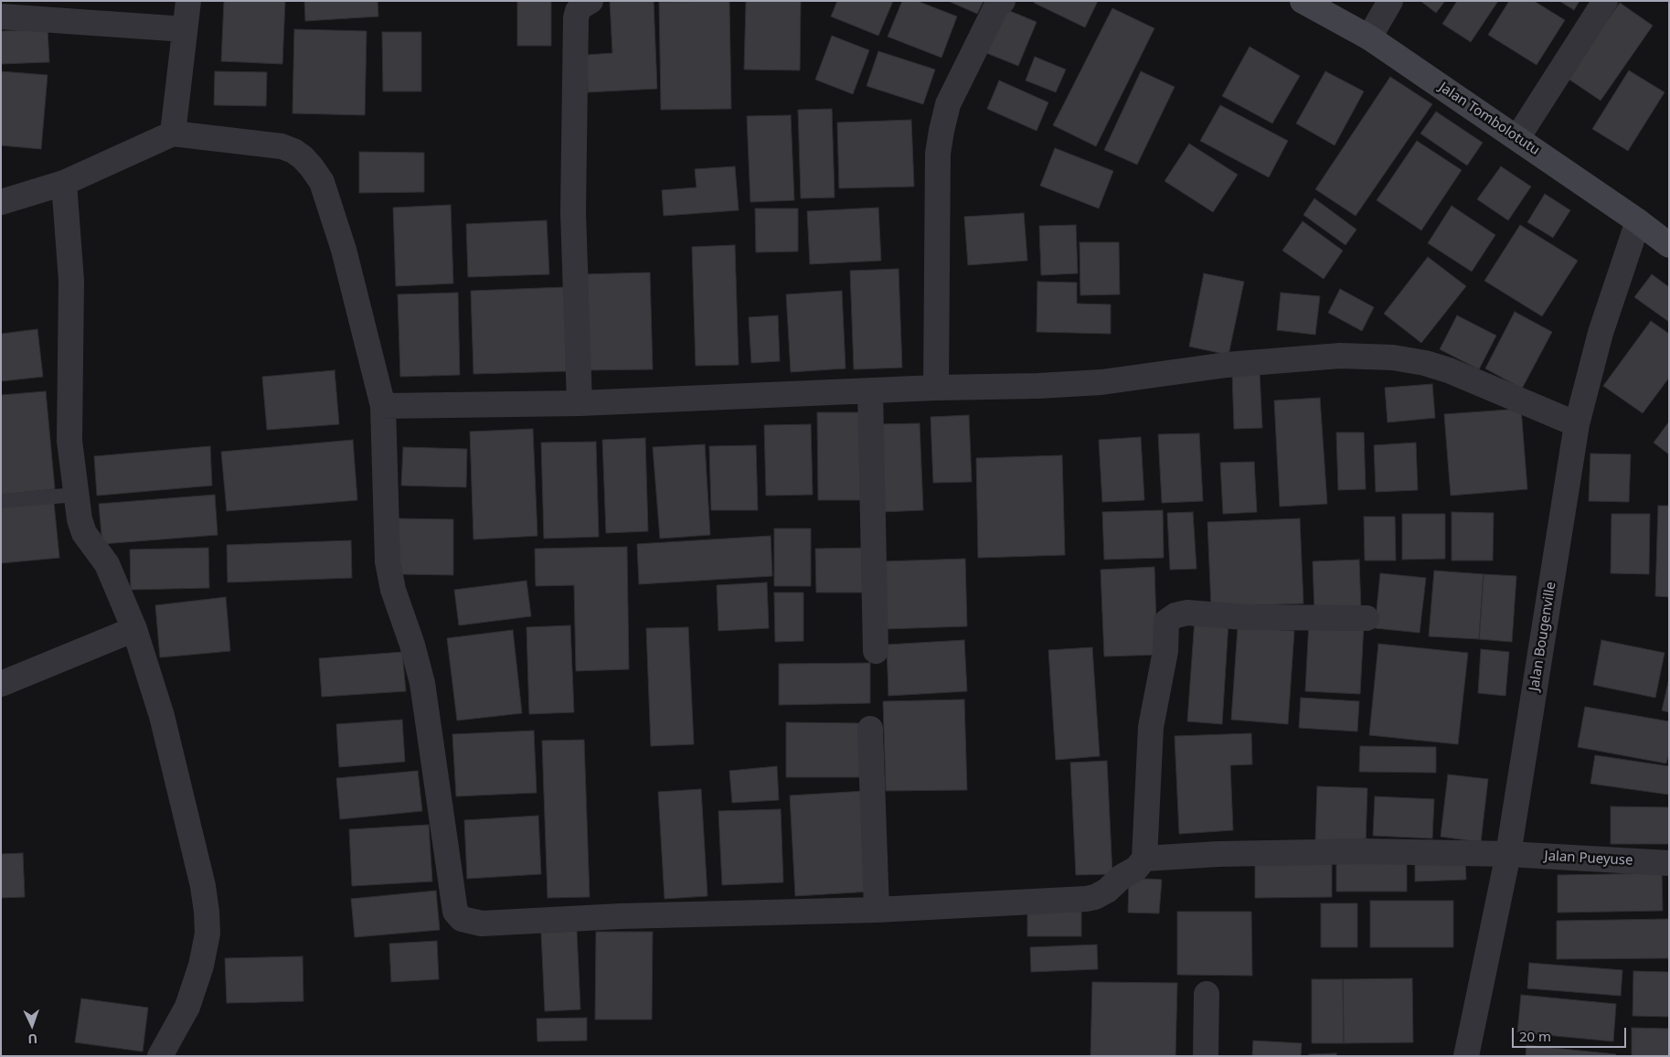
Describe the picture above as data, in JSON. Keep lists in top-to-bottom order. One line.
{"streets":{"street":["Jalan Tombolotutu","Jalan Bougenville","Jalan Pueyuse"]},"crossings":[["Jalan Tombolotutu","Jalan Bougenville"],["Jalan Bougenville","Jalan Pueyuse"]],"scale_bar":"20 m","north":"bottom"}
